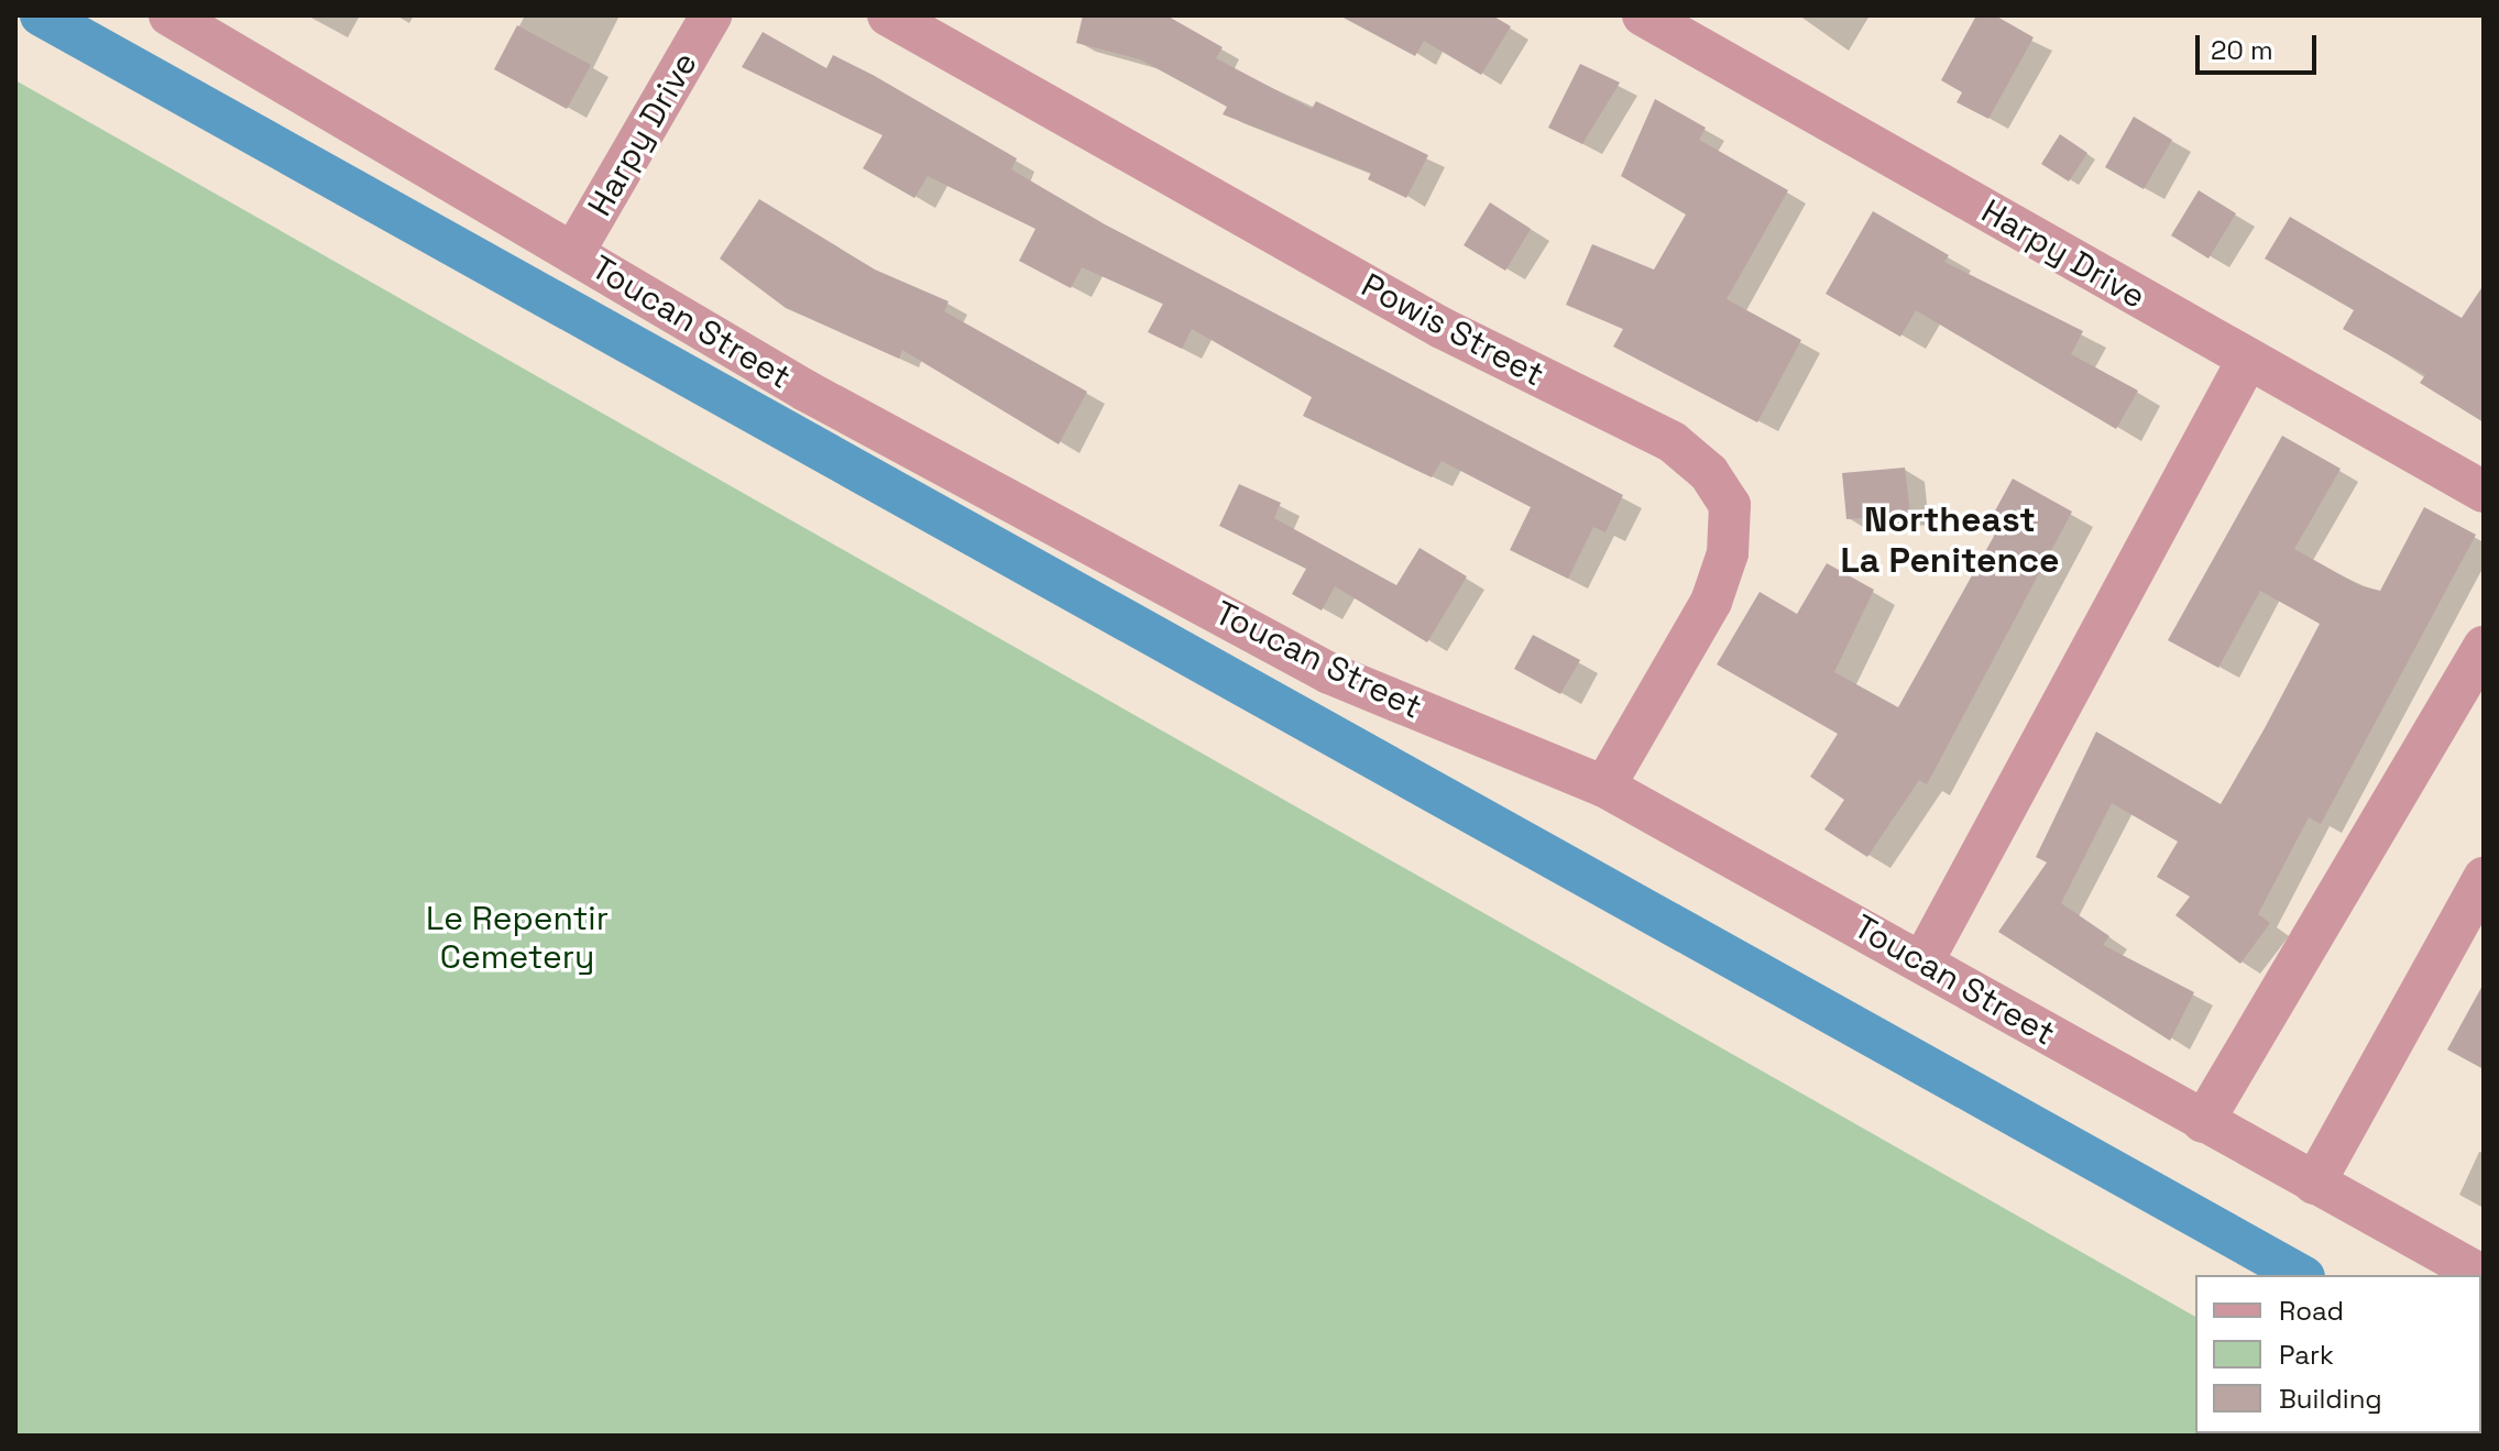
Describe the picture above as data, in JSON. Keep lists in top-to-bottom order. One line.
{"streets":{"street":["Harpy Drive","Toucan Street","Powis Street"]},"crossings":[["Harpy Drive","Toucan Street"],["Toucan Street","Powis Street"]],"districts":["Northeast La Penitence"],"parks":["Le Repentir Cemetery"],"legend":["Road","Park","Building"],"scale_bar":"20 m"}
